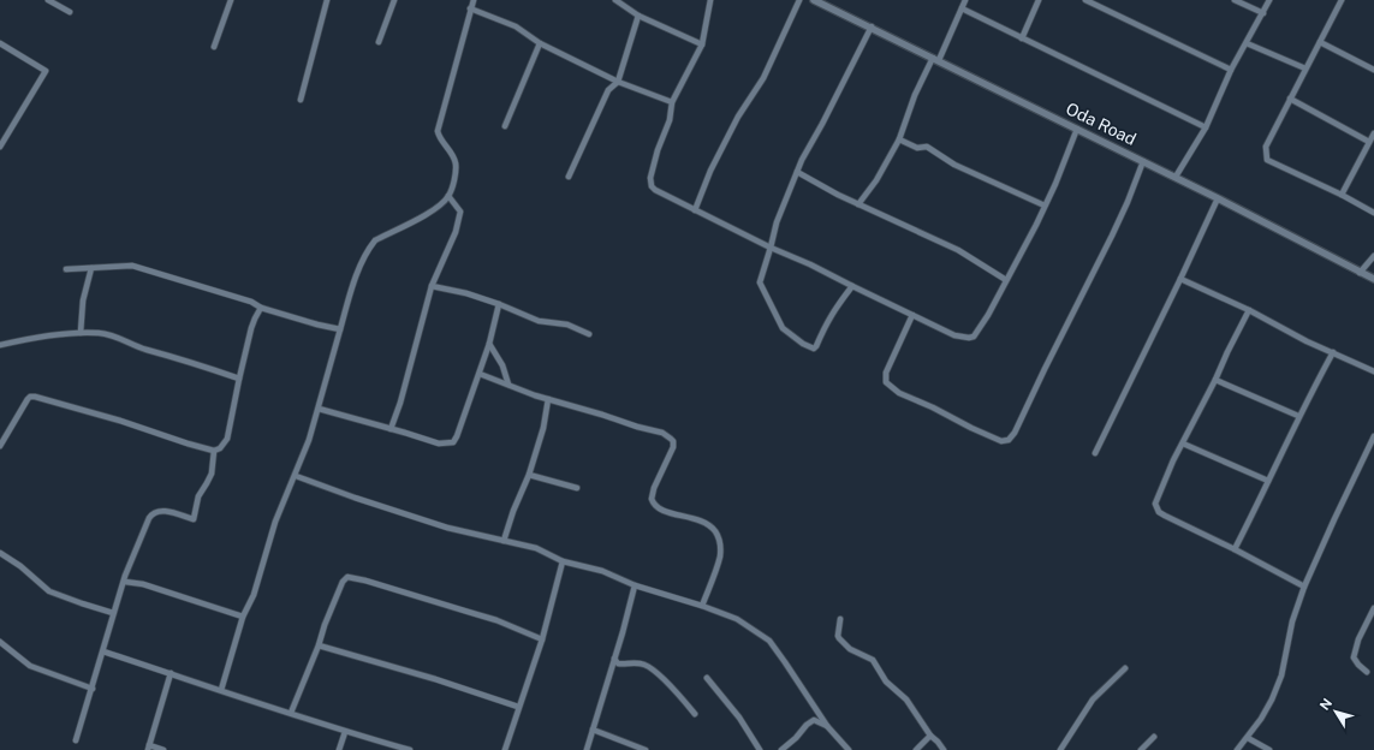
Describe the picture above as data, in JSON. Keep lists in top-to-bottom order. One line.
{"streets":{"street":["Oda Road"]},"north":"top left"}
